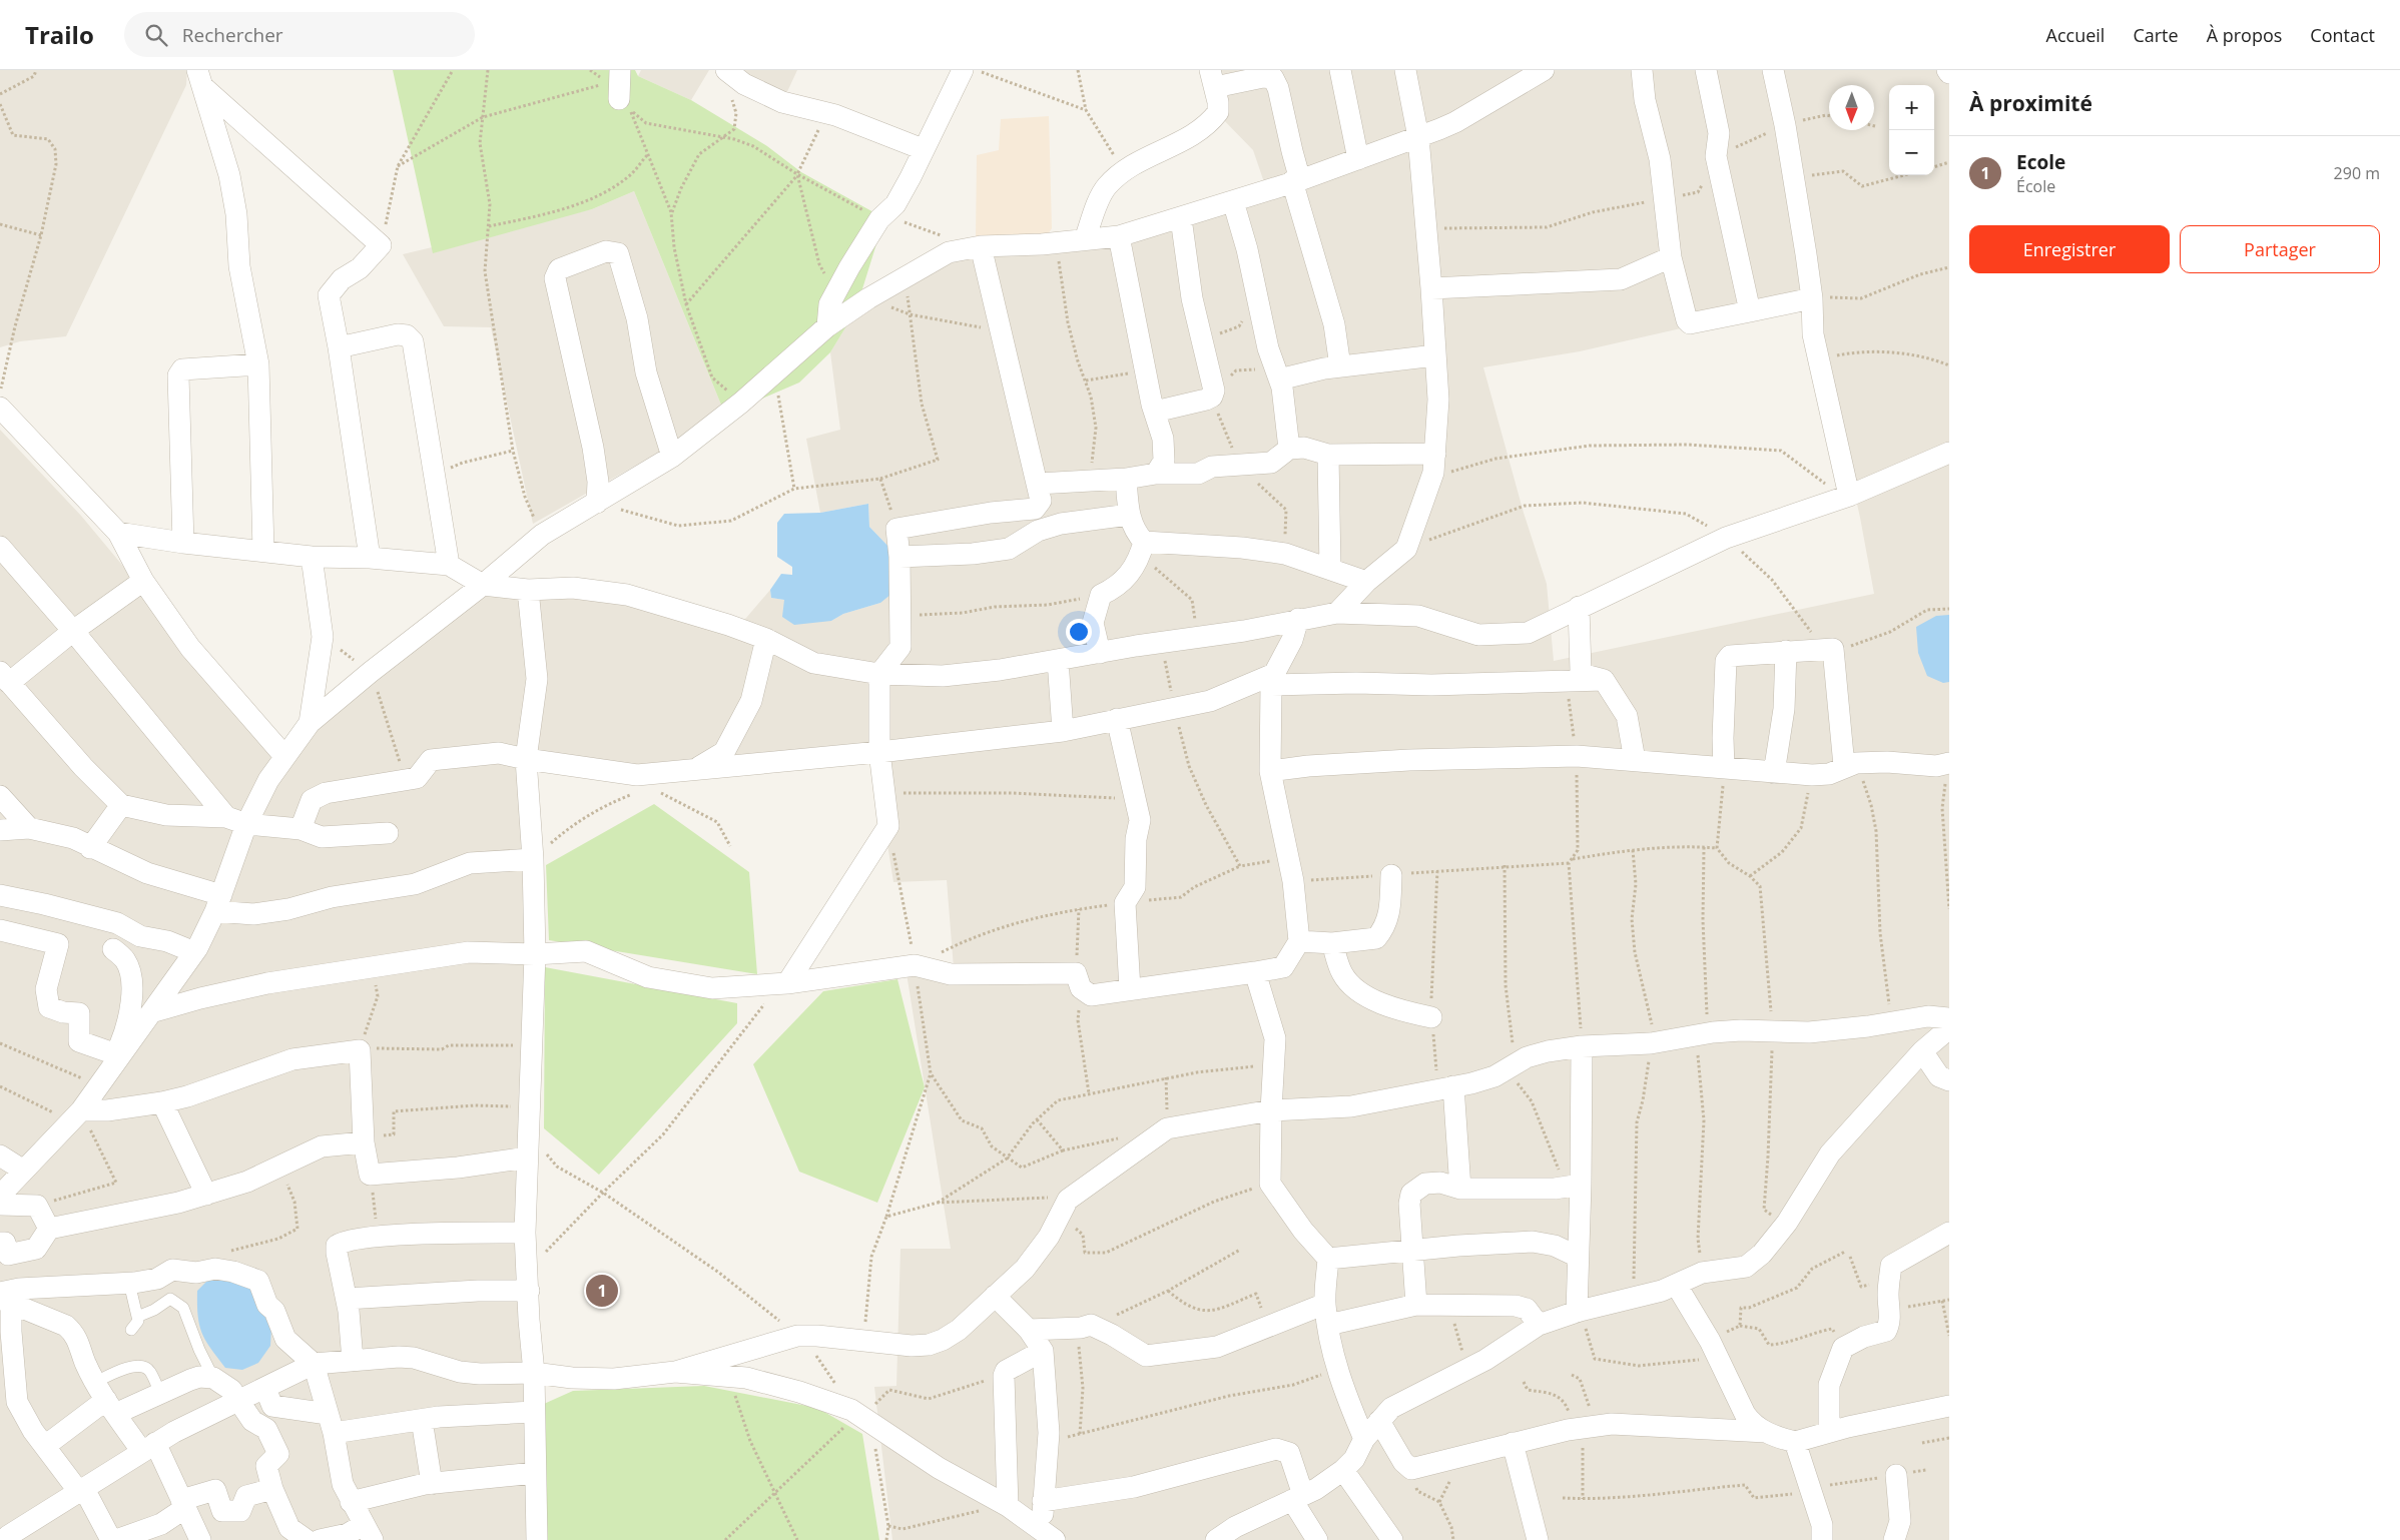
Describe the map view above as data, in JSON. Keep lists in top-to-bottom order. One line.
{"north":"bottom","page":{"header":"Trailo","search":"Rechercher","nav":["Accueil","Carte","À propos","Contact"],"heading":"À proximité","map_buttons":["+","−"],"list":[{"mark":"1","name":"Ecole","note":"École","value":"290 m"}],"buttons":["Enregistrer","Partager"],"pins":"1"}}
